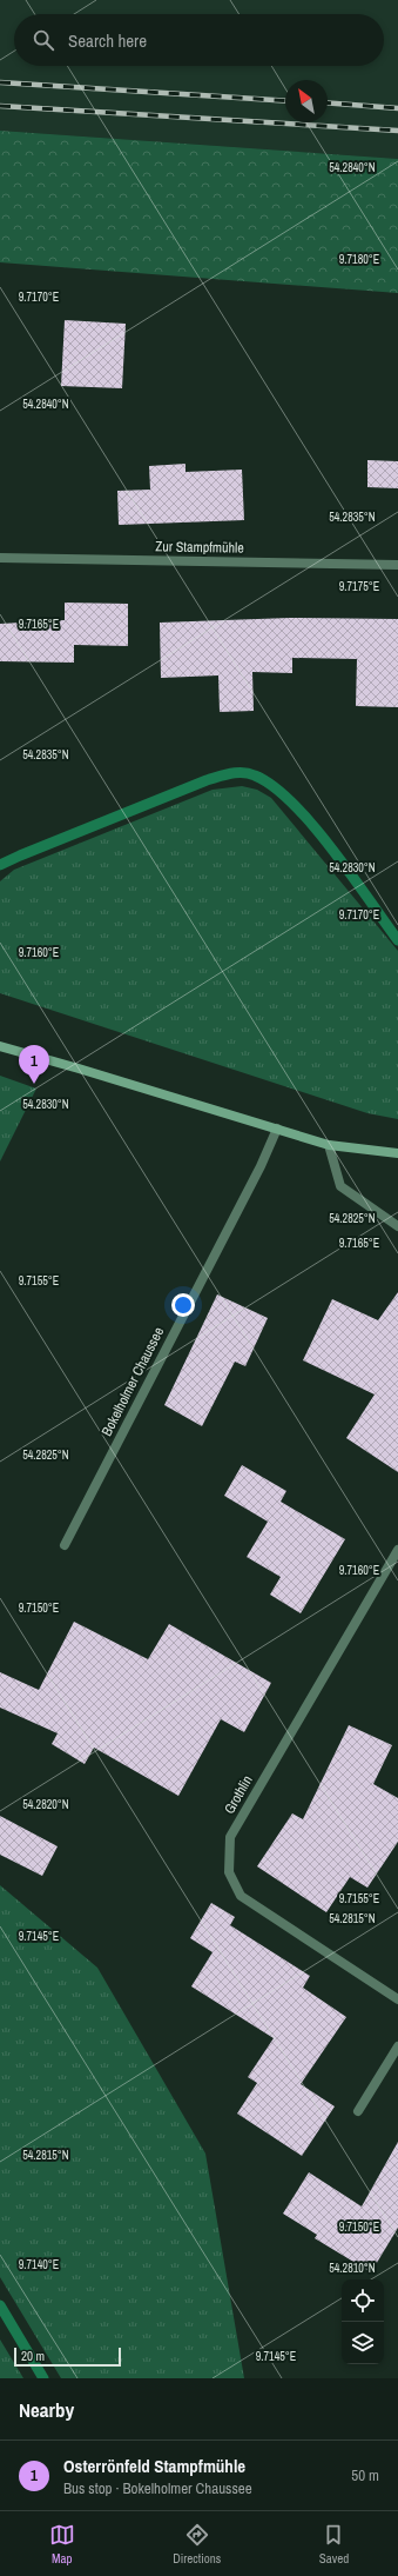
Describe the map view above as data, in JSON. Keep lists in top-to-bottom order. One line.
{"streets":{"street":["Zur Stampfmühle","Bokelholmer Chaussee","Grothlin"]},"scale_bar":"20 m","north":"top left","page":{"search":"Search here","pins":"1","scale":"20 m","heading":"Nearby","list":[{"mark":"1","name":"Osterrönfeld Stampfmühle","note":"Bus stop · Bokelholmer Chaussee","value":"50 m"}],"nav":["Map","Directions","Saved"]},"coordinates":["54.2840°N","9.7180°E","9.7170°E","54.2835°N","9.7175°E","9.7165°E","54.2830°N","9.7160°E","54.2825°N","9.7155°E","9.7150°E","54.2820°N","54.2815°N","9.7145°E","9.7140°E","54.2810°N"]}
